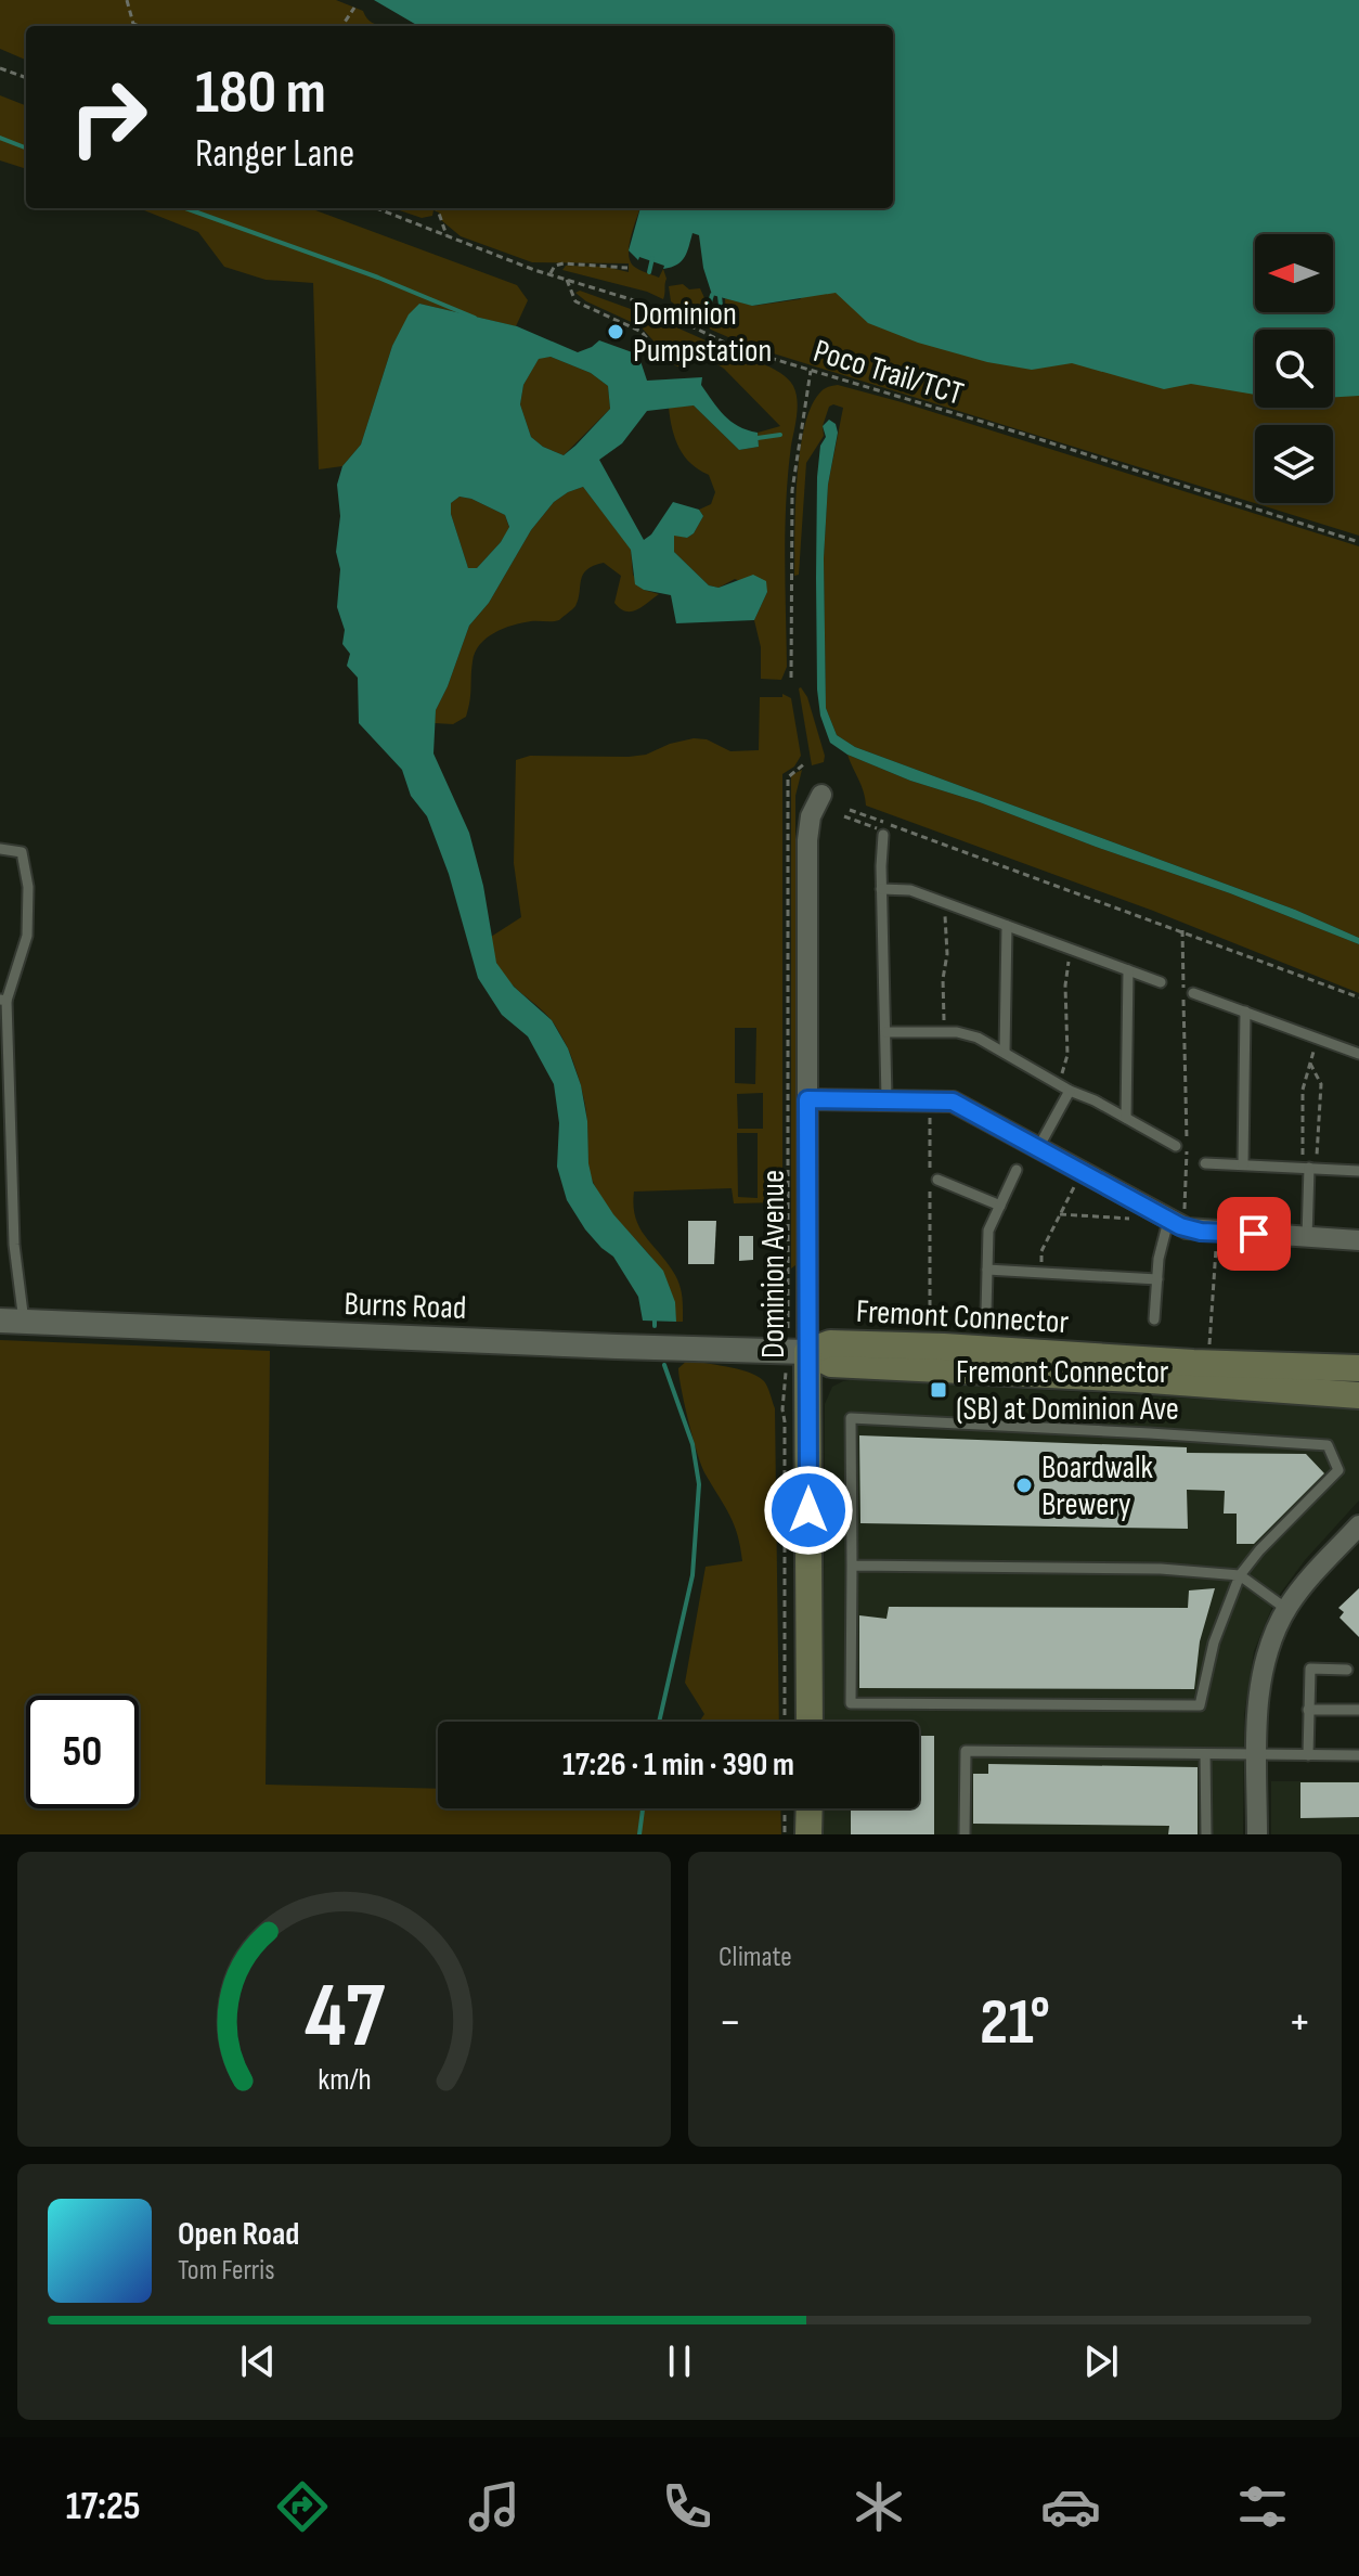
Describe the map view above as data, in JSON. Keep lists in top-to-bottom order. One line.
{"streets":{"main road":["Dominion Avenue","Fremont Connector"],"street":["Burns Road"],"path":["Poco Trail/TCT"]},"crossings":[["Dominion Avenue","Burns Road"],["Dominion Avenue","Fremont Connector"],["Burns Road","Fremont Connector"]],"places":{"other":["Dominion Pumpstation","Boardwalk Brewery"],"transit":["Fremont Connector (SB) at Dominion Ave"]},"north":"left","page":{"turn":["180 m","Ranger Lane"],"limit":"50","trip":"17:26 · 1 min · 390 m","tile":"Climate","heat":["−","21°","+"],"song":["Open Road","Tom Ferris"],"tabs":"17:25","gauge":["47","km/h"]}}
